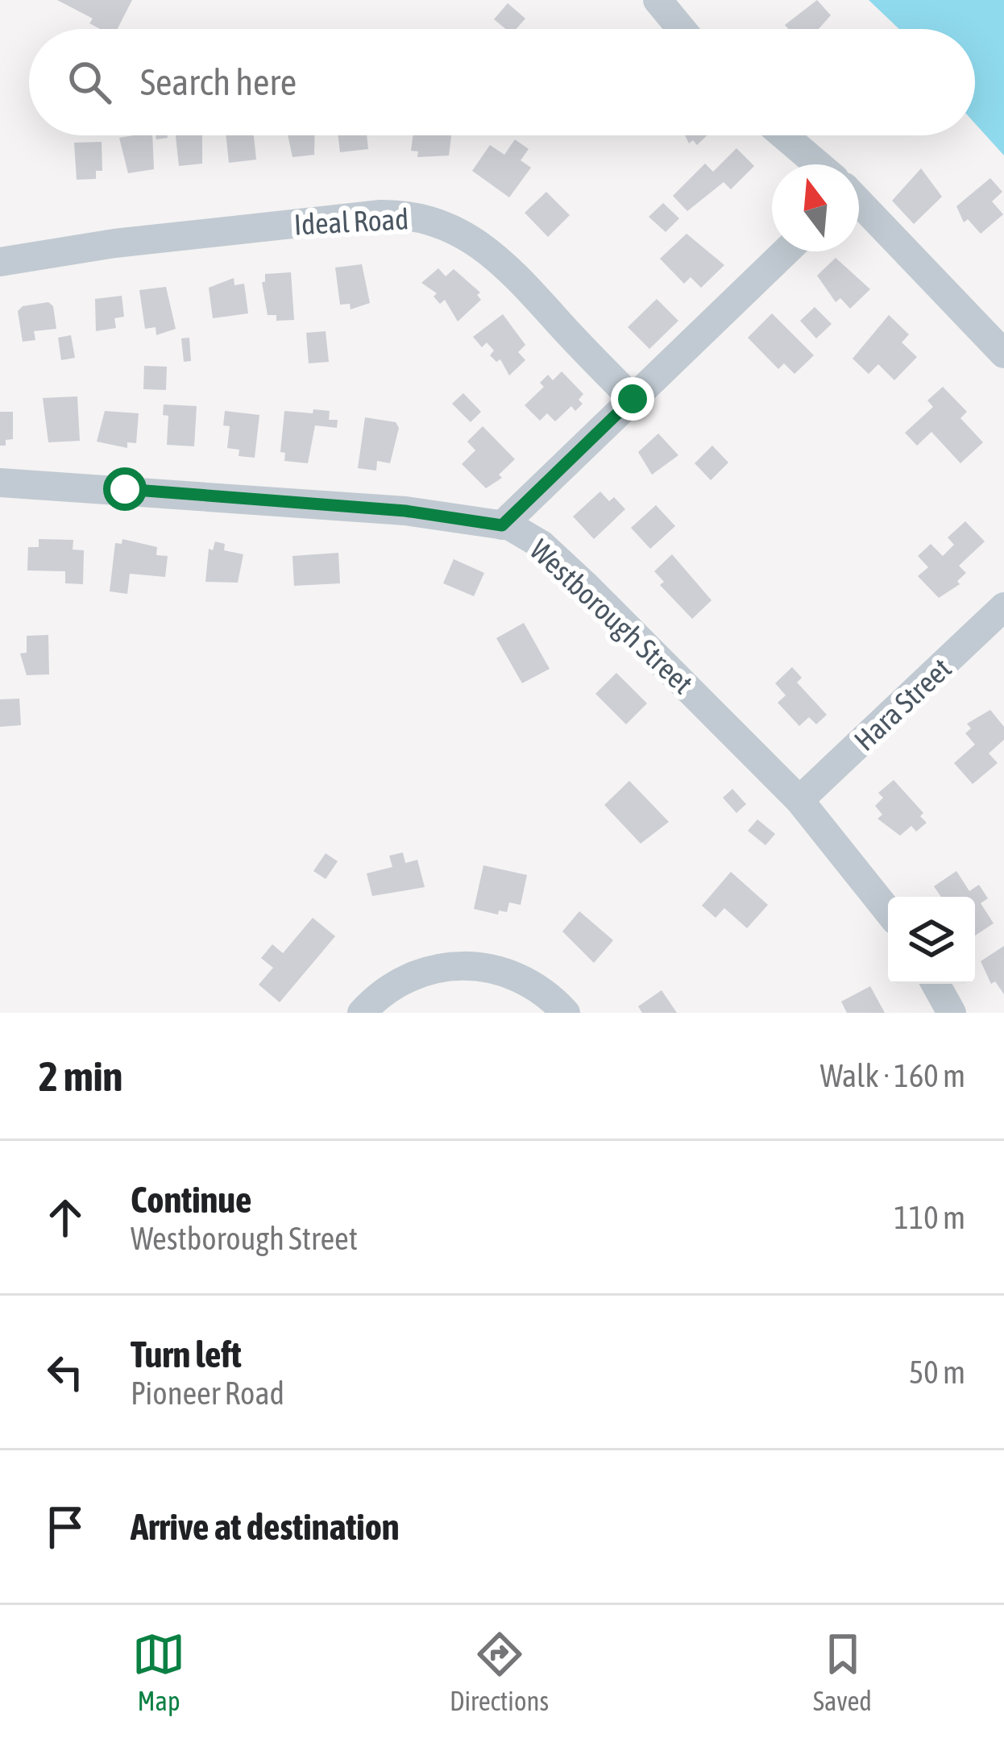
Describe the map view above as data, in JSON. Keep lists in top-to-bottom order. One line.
{"streets":{"street":["Ideal Road","Westborough Street","Hara Street"]},"crossings":[["Westborough Street","Hara Street"]],"north":"top","page":{"search":"Search here","heading":["2 min","Walk · 160 m"],"list":[["Continue","Westborough Street","110 m"],["Turn left","Pioneer Road","50 m"],"Arrive at destination"],"nav":["Map","Directions","Saved"]}}
